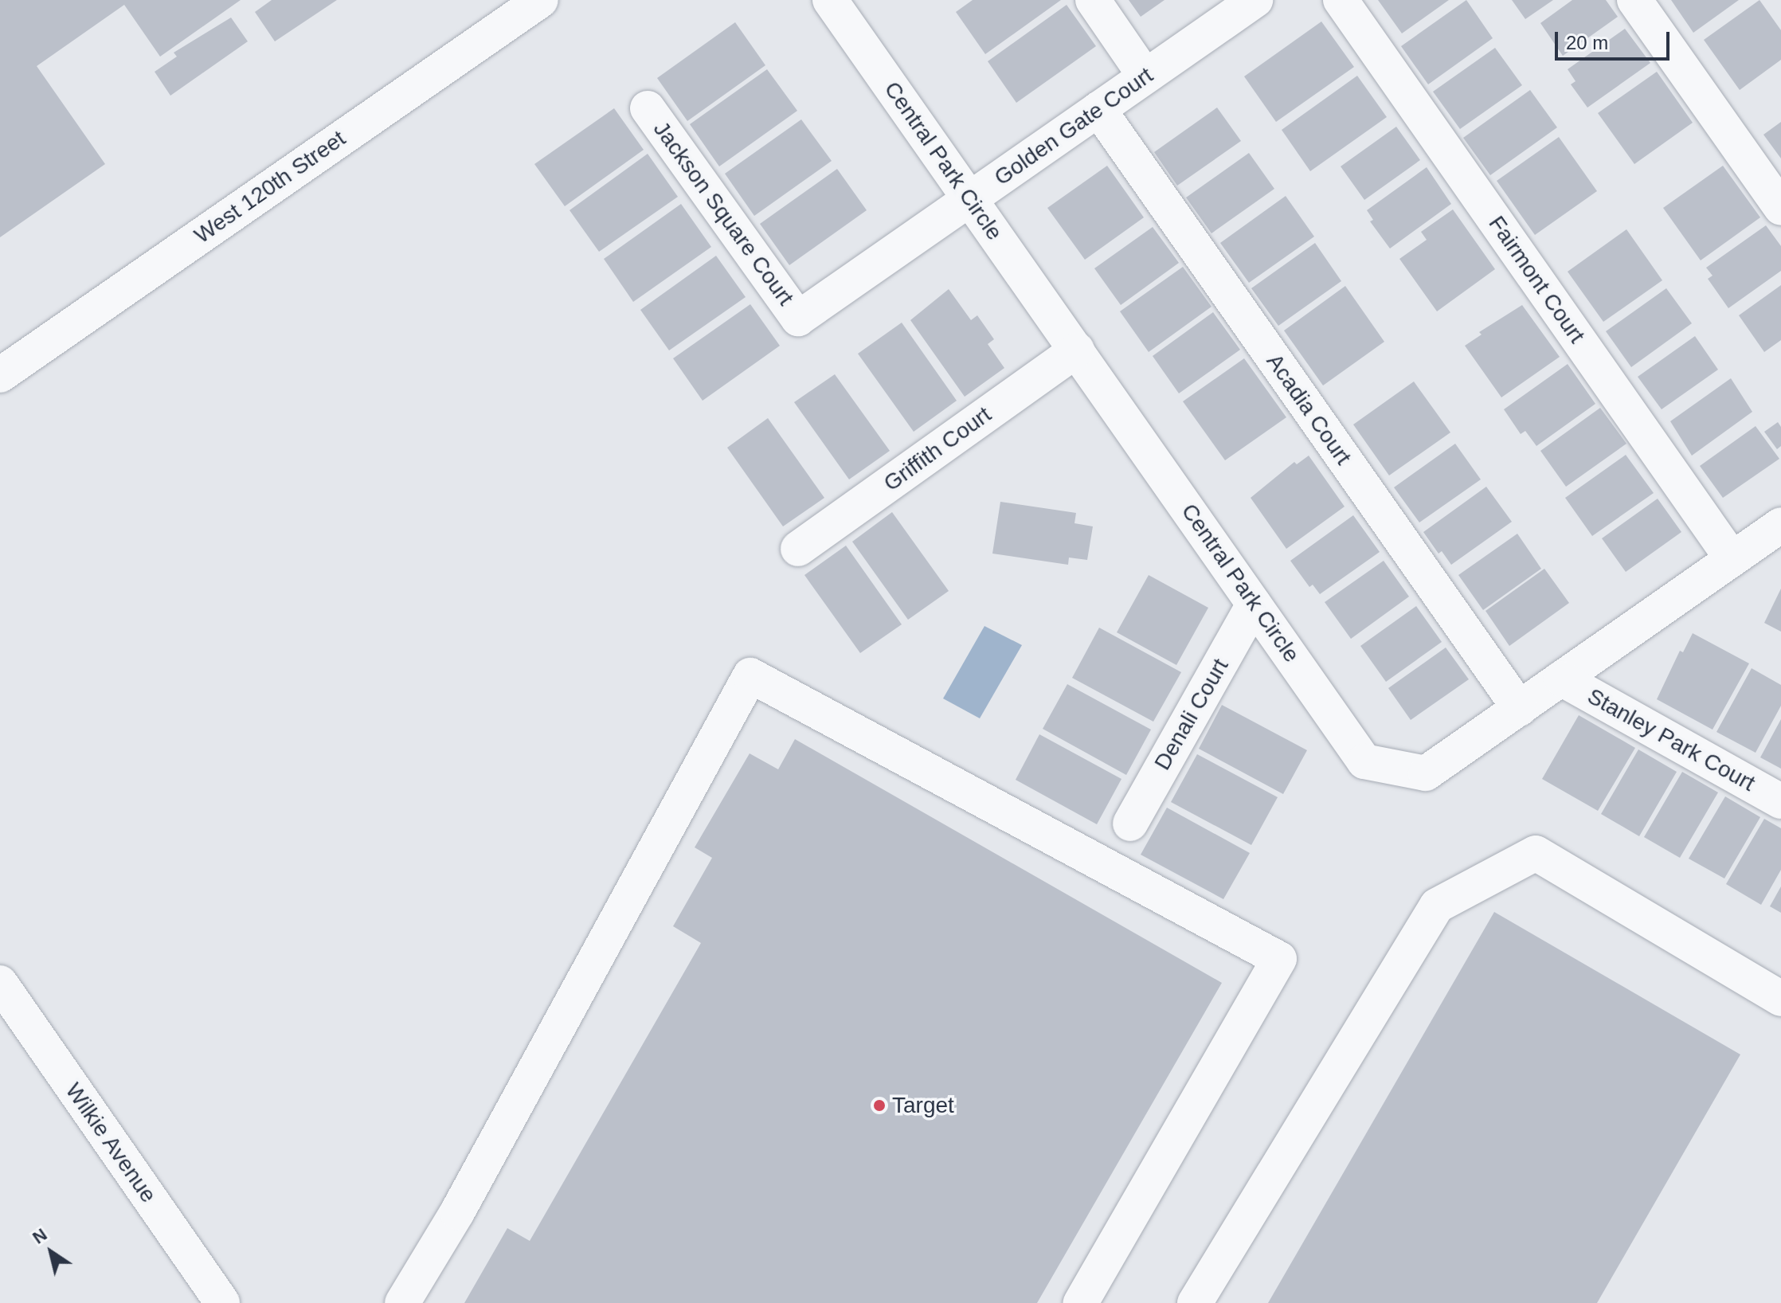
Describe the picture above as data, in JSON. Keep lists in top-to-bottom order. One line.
{"streets":{"street":["Golden Gate Court","Central Park Circle","West 120th Street","Jackson Square Court","Fairmont Court","Acadia Court","Griffith Court","Denali Court","Stanley Park Court","Wilkie Avenue"]},"crossings":[["Golden Gate Court","Central Park Circle"],["Golden Gate Court","Jackson Square Court"],["Golden Gate Court","Acadia Court"],["Central Park Circle","Fairmont Court"],["Central Park Circle","Acadia Court"],["Central Park Circle","Griffith Court"],["Central Park Circle","Denali Court"],["Central Park Circle","Stanley Park Court"]],"places":["Target"],"scale_bar":"20 m","north":"top left"}
